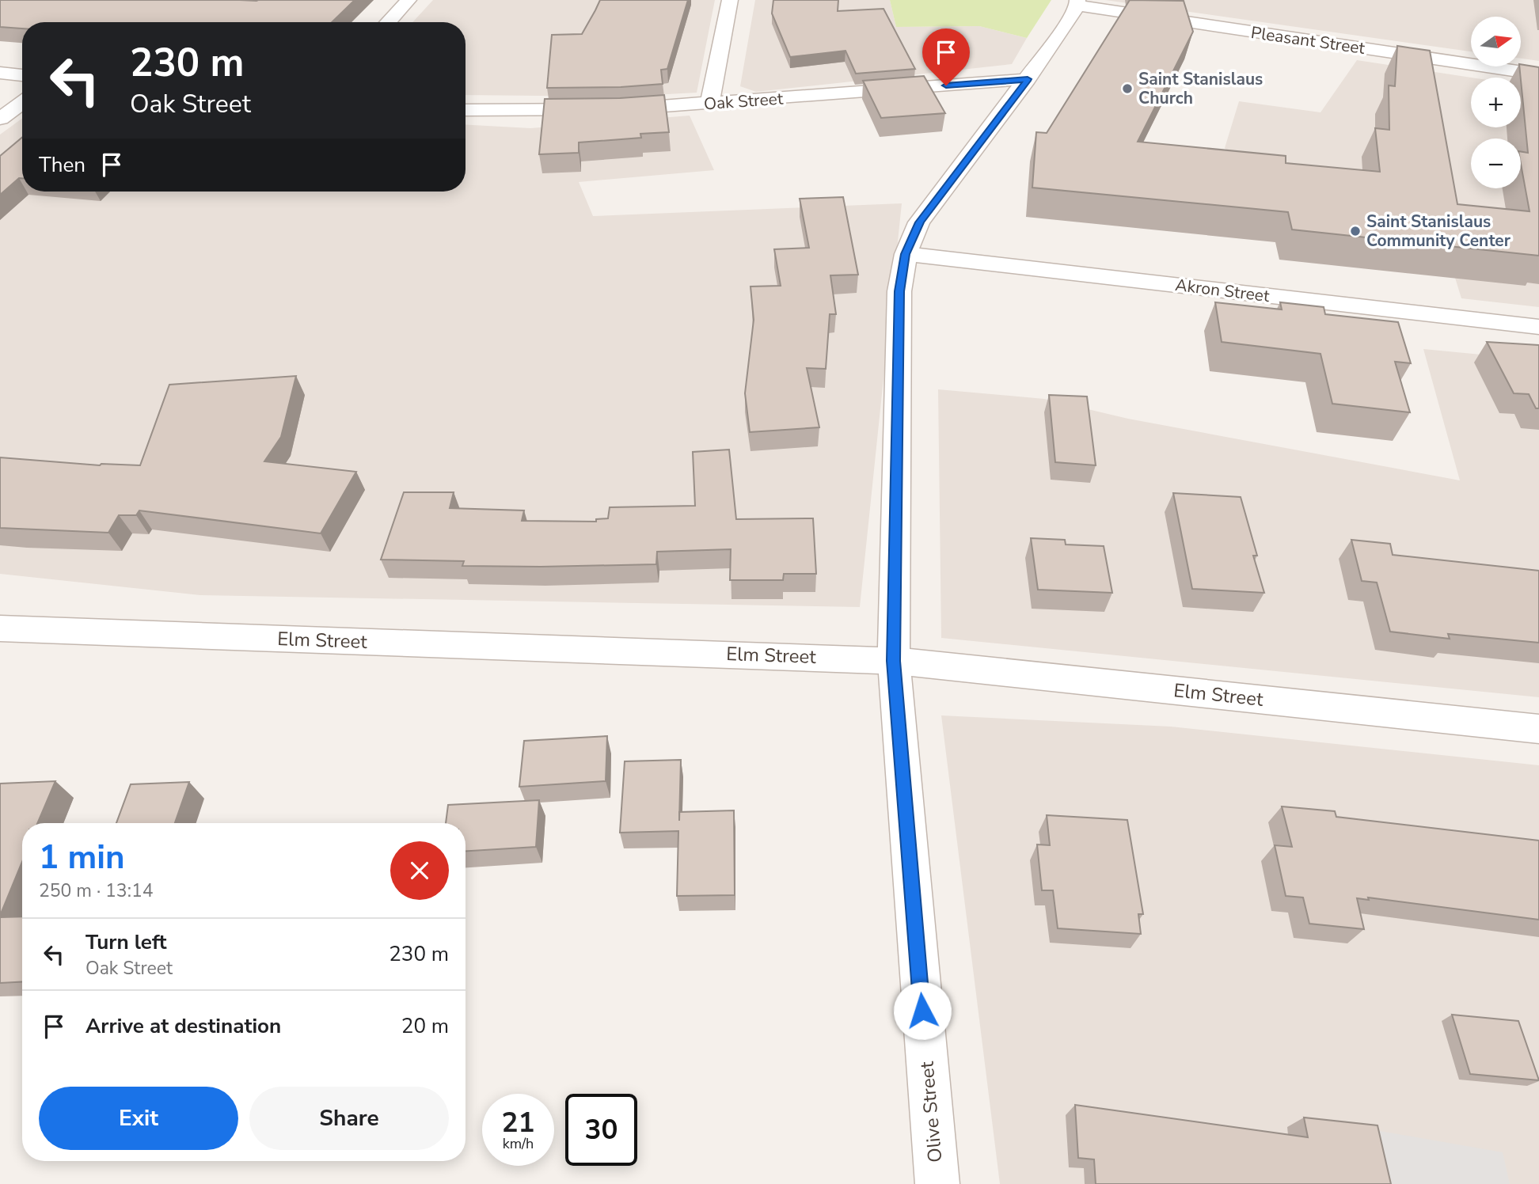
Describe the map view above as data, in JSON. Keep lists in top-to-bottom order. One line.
{"streets":{"street":["Pleasant Street","Oak Street","Akron Street","Elm Street","Olive Street"]},"crossings":[["Pleasant Street","Olive Street"],["Oak Street","Olive Street"],["Akron Street","Olive Street"],["Elm Street","Olive Street"]],"places":["Saint Stanislaus Church","Saint Stanislaus Community Center"],"north":"right","page":{"map_buttons":["+","−"],"turn":["230 m","Oak Street"],"then":"Then","heading":["1 min","250 m · 13:14"],"list":[{"name":"Turn left","note":"Oak Street","value":"230 m"},{"name":"Arrive at destination","value":"20 m"}],"buttons":["Exit","Share"],"speed":"21 km/h","limit":"30"}}
